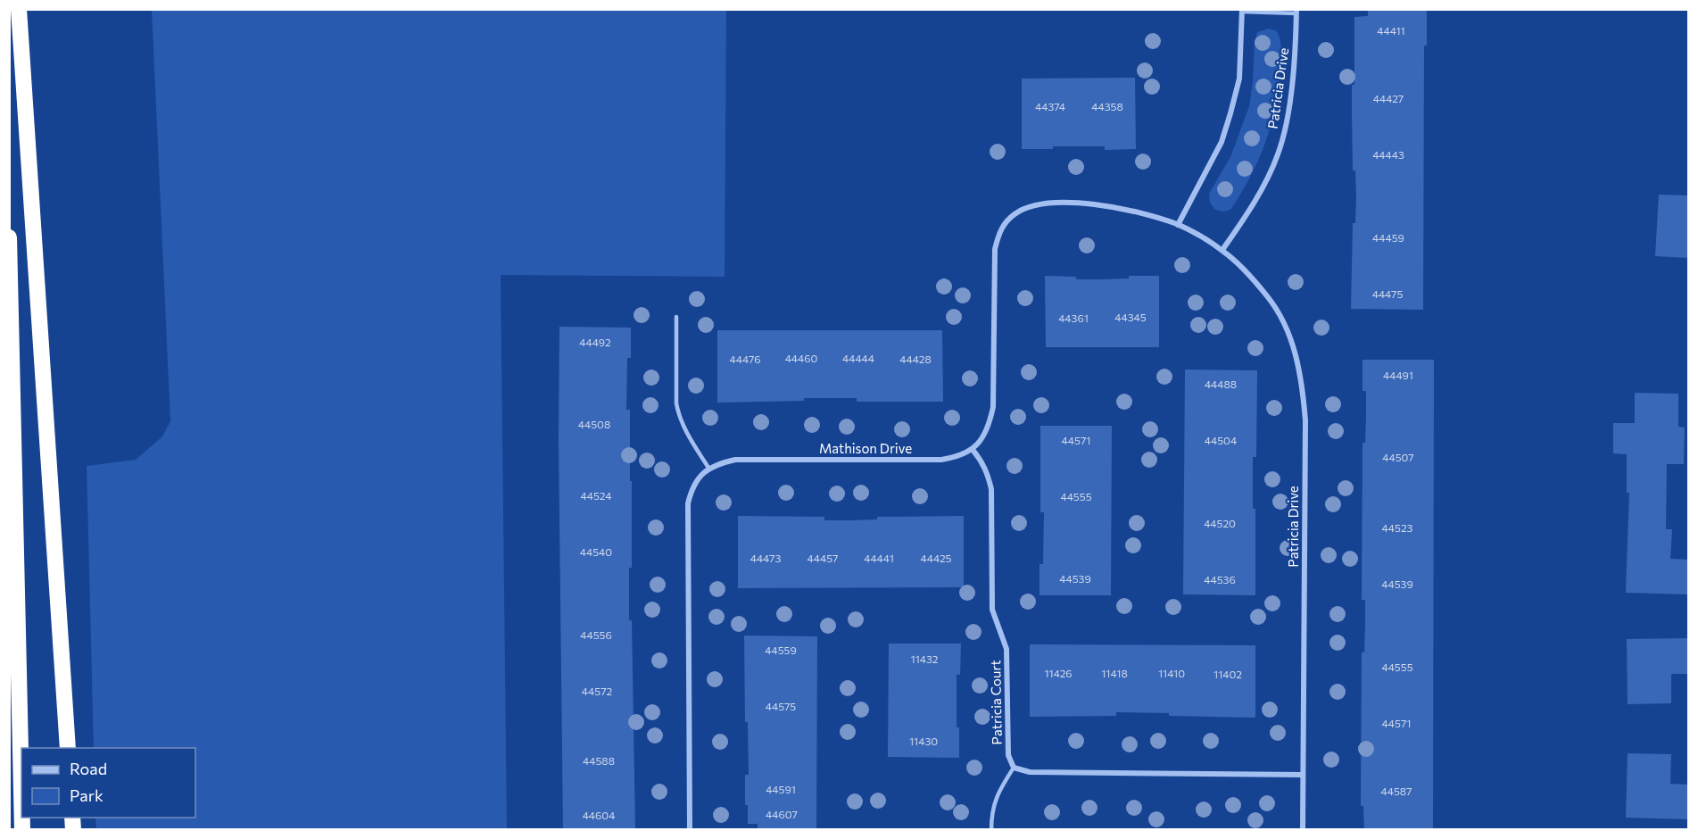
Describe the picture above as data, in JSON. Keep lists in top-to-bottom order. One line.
{"streets":{"street":["Patricia Drive","Mathison Drive","Patricia Court"]},"crossings":[["Mathison Drive","Patricia Court"]],"house_numbers":["44411","44427","44374","44358","44443","44459","44475","44345","44361","44492","44460","44444","44476","44428","44491","44488","44508","44571","44504","44507","44524","44555","44520","44523","44540","44473","44457","44441","44425","44539","44536","44539","44556","44559","11432","44555","11426","11418","11410","11402","44572","44575","44571","11430","44588","44591","44587","44607","44604"],"legend":["Road","Park"]}
